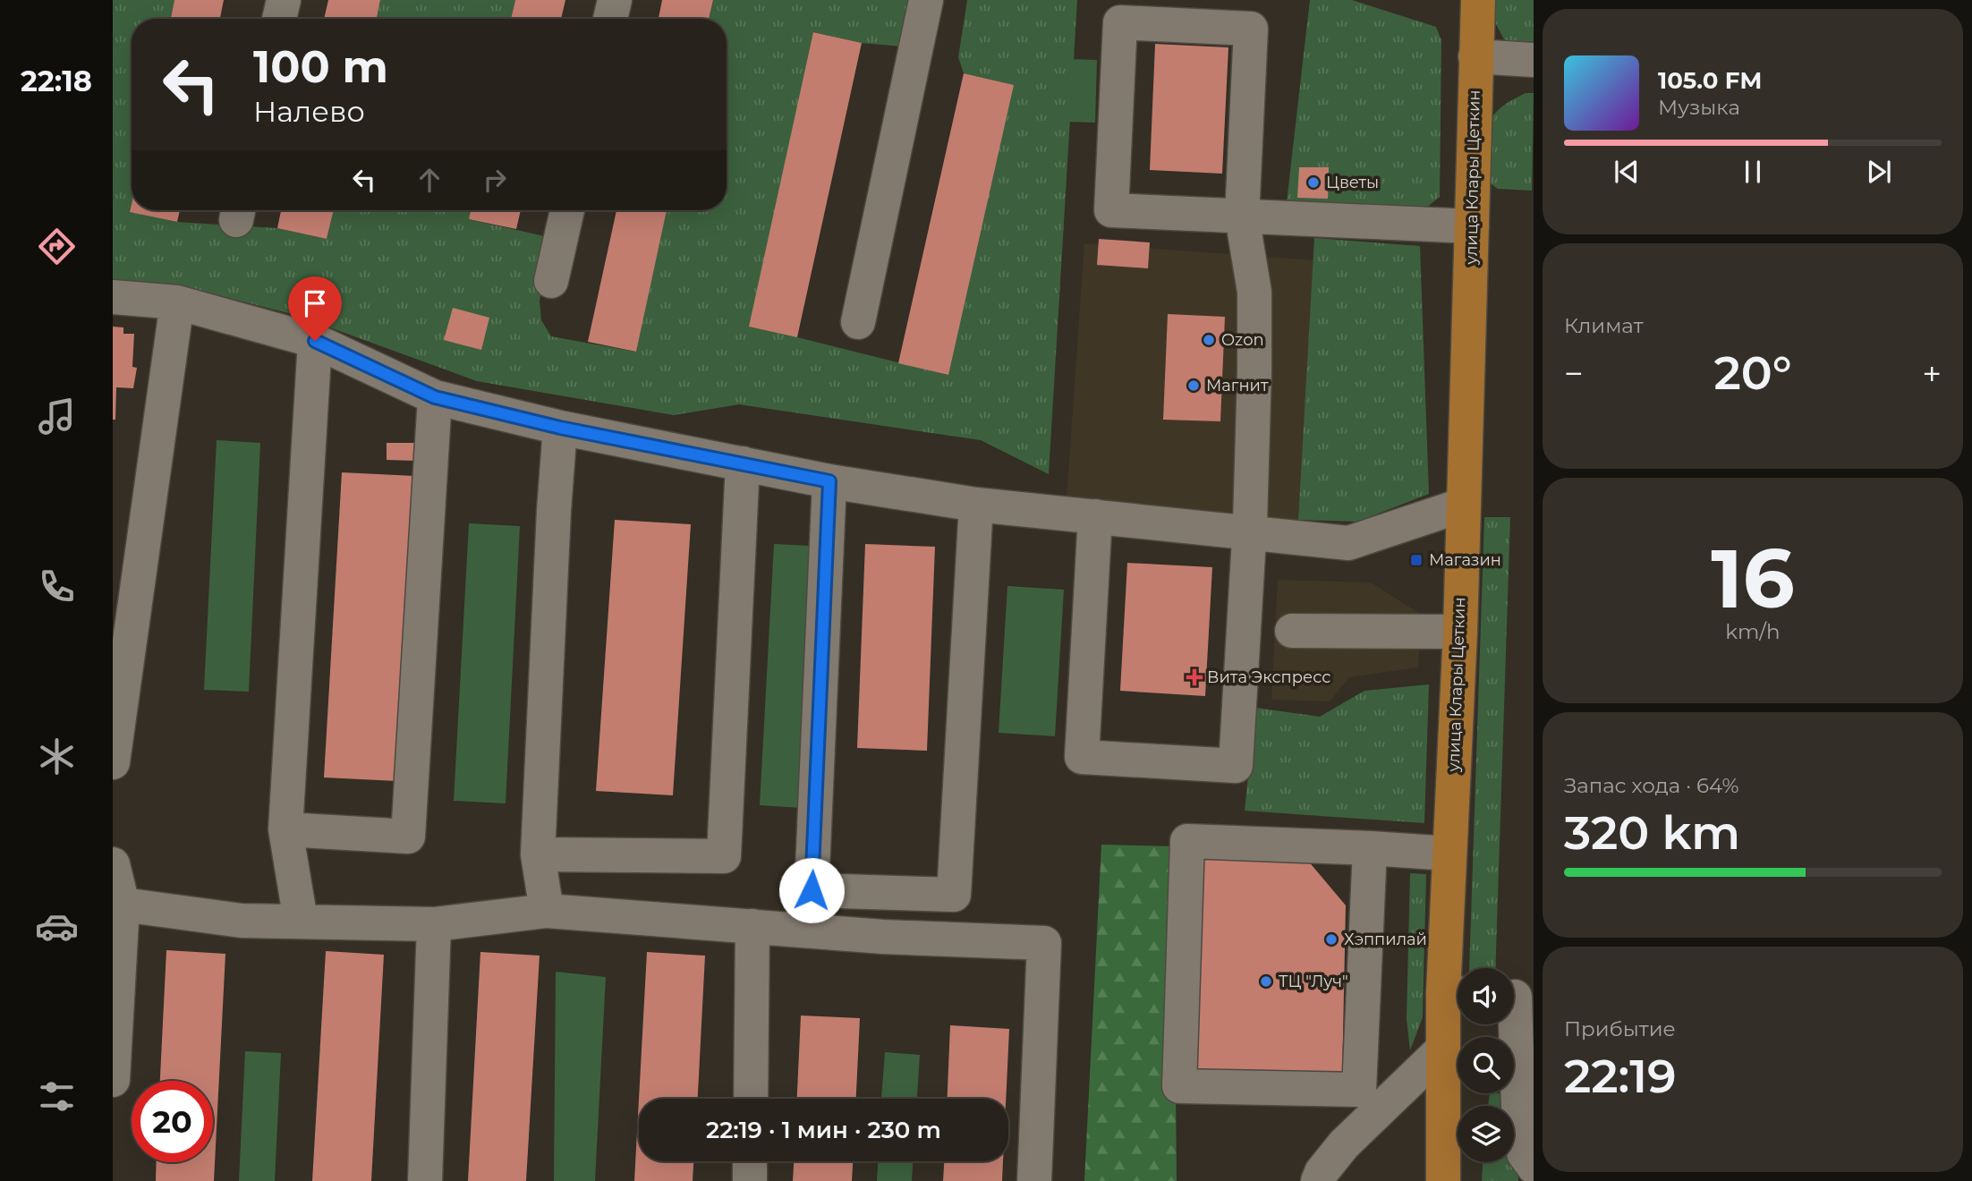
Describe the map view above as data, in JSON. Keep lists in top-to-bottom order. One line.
{"streets":{"main road":["улица Клары Цеткин"]},"places":{"other":["Цветы","Ozon","Магнит","Хэппилай","ТЦ \"Луч\""],"transit":["Магазин"],"health":["Вита Экспресс"]},"page":{"tabs":"22:18","turn":["100 m","Налево"],"song":["105.0 FM","Музыка"],"tile":["Климат",["16","km/h"],["Запас хода · 64%","320 km"],["Прибытие","22:19"]],"heat":["−","20°","+"],"limit":"20","trip":"22:19 · 1 мин · 230 m"}}
